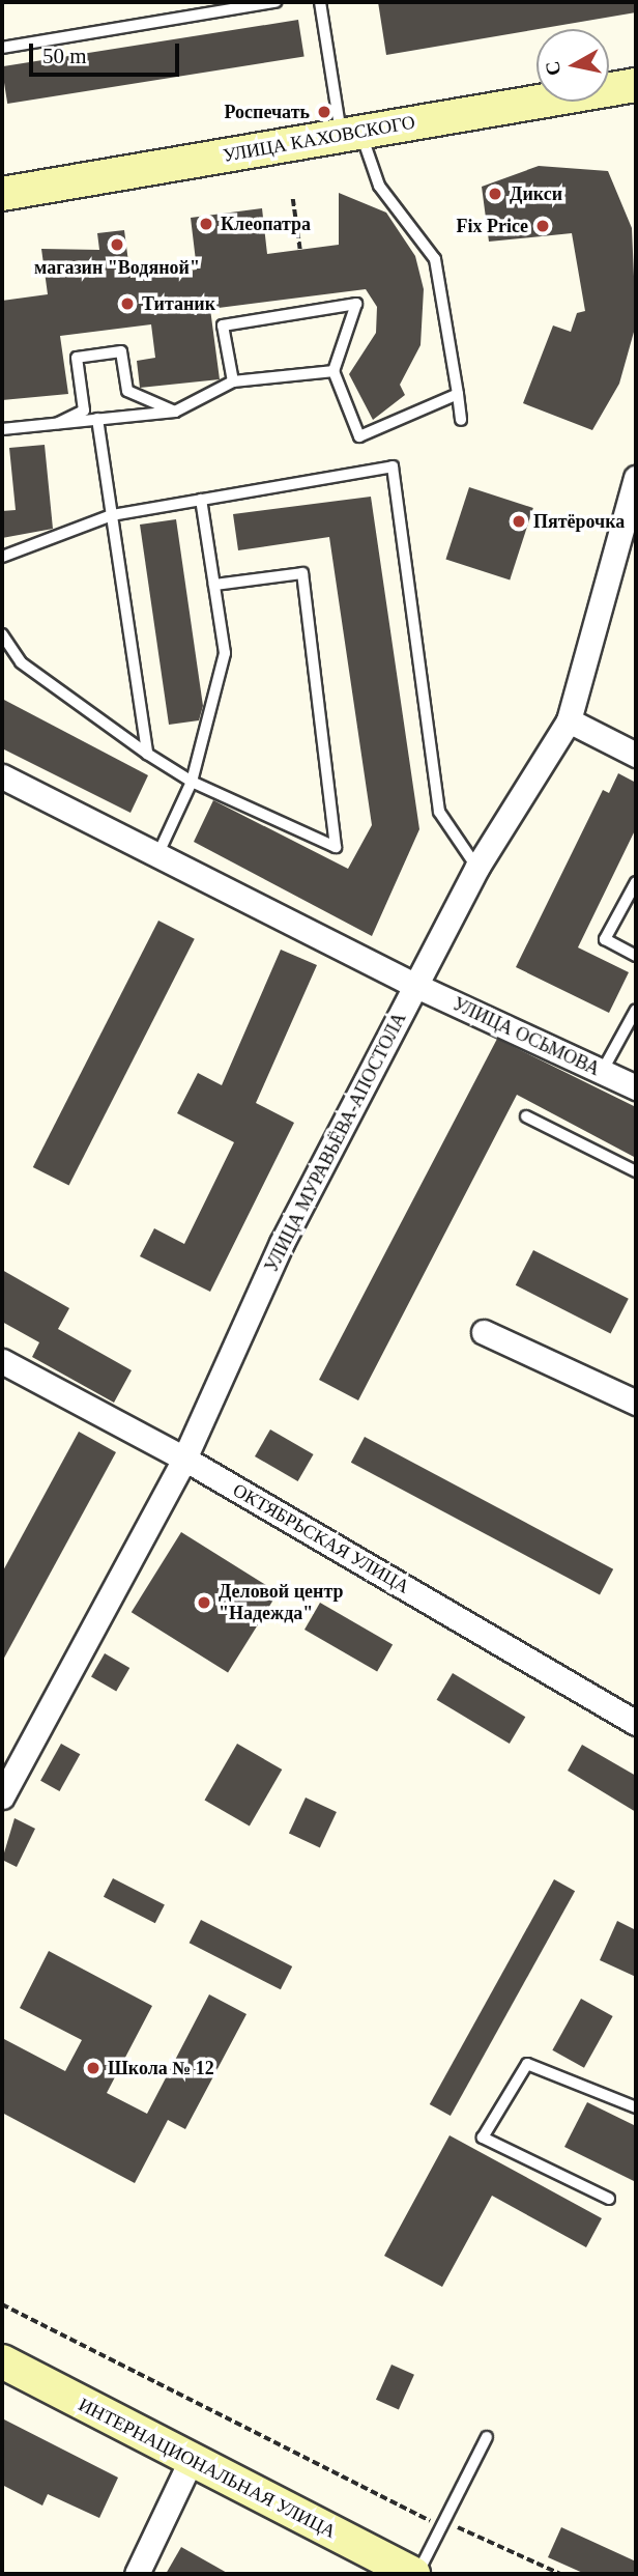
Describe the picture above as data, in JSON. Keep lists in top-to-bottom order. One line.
{"streets":{"main road":["УЛИЦА КАХОВСКОГО","ИНТЕРНАЦИОНАЛЬНАЯ УЛИЦА"],"street":["УЛИЦА ОСЬМОВА","УЛИЦА МУРАВЬЁВА-АПОСТОЛА","ОКТЯБРЬСКАЯ УЛИЦА"]},"crossings":[["УЛИЦА ОСЬМОВА","УЛИЦА МУРАВЬЁВА-АПОСТОЛА"],["УЛИЦА МУРАВЬЁВА-АПОСТОЛА","ОКТЯБРЬСКАЯ УЛИЦА"]],"places":["Роспечать","Дикси","Клеопатра","Fix Price","магазин \"Водяной\"","Титаник","Пятёрочка","Деловой центр \"Надежда\"","Школа № 12"],"scale_bar":"50 m","north":"left"}
